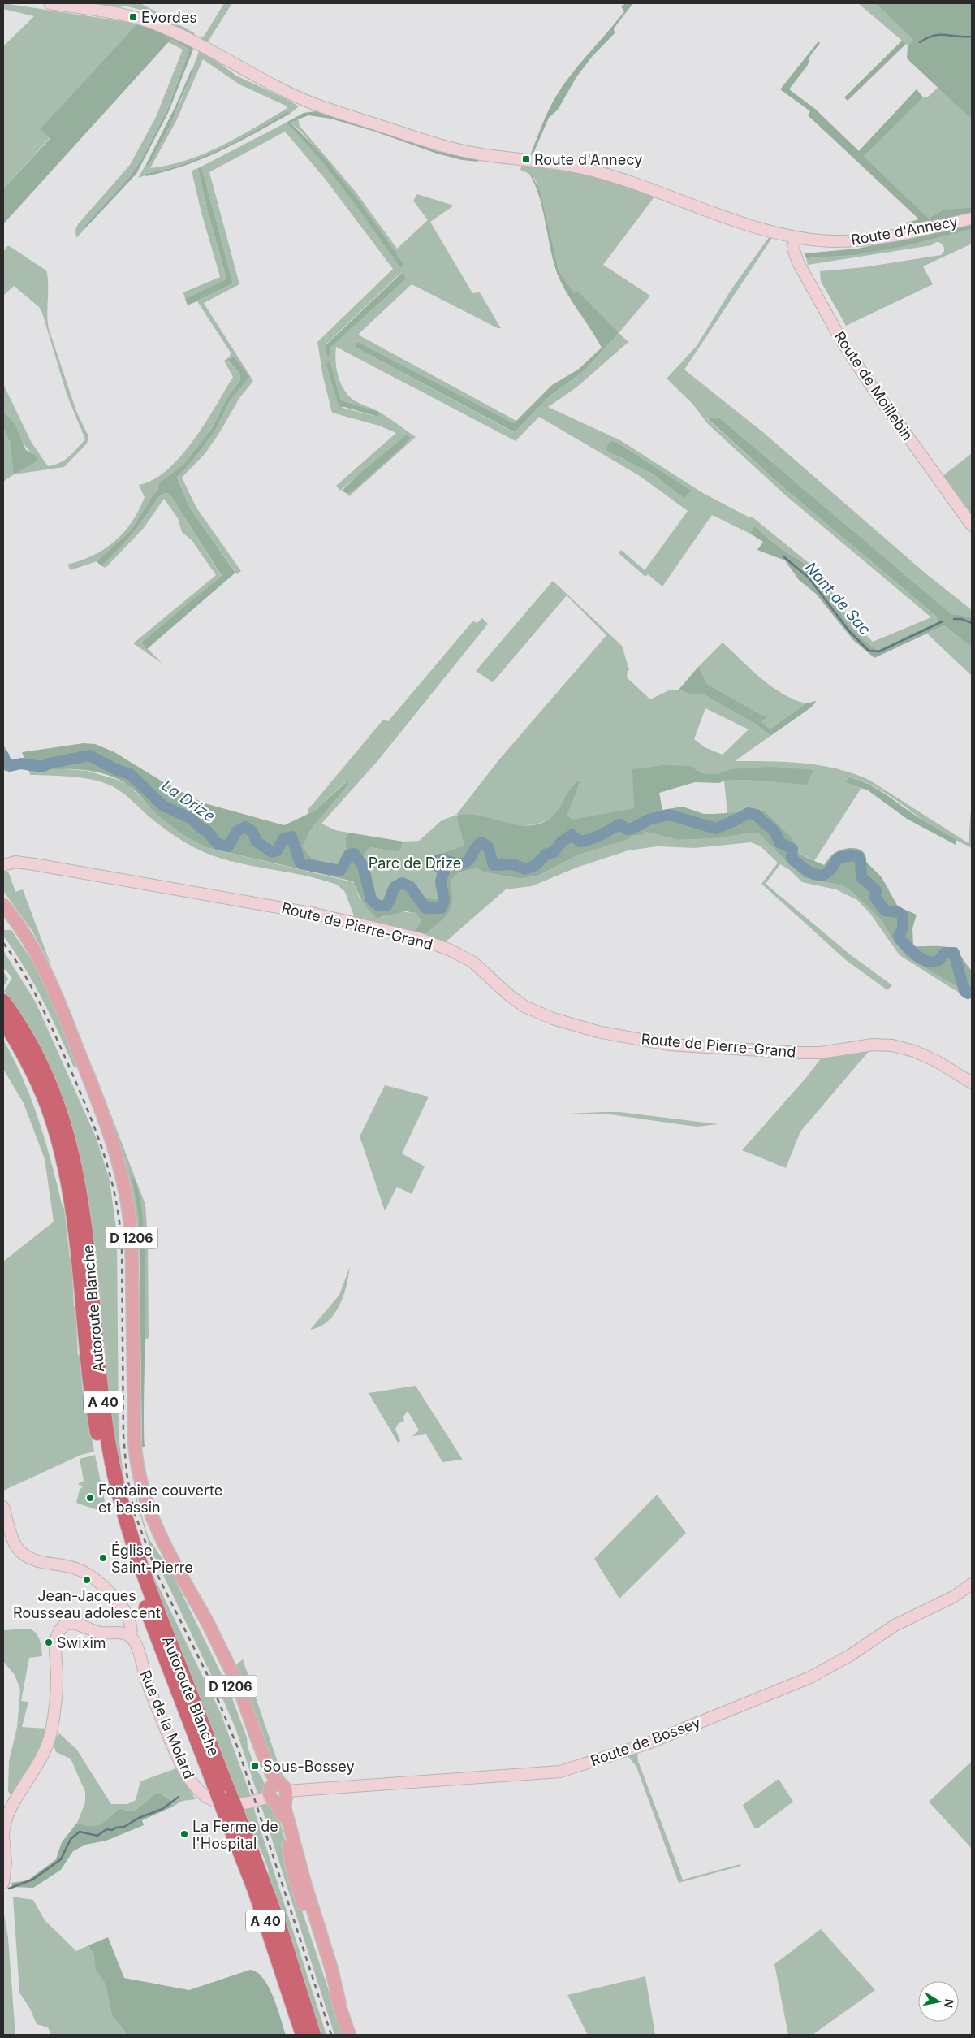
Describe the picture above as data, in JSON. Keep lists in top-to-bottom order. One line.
{"streets":{"highway":["Autoroute Blanche","A 40"],"main road":["D 1206"],"street":["Route d'Annecy","Route de Moillebin","Route de Pierre-Grand","Rue de la Molard","Route de Bossey"]},"crossings":[["Route d'Annecy","Route de Moillebin"],["D 1206","Rue de la Molard"],["D 1206","Route de Bossey"],["Rue de la Molard","Route de Bossey"]],"water":["Nant de Sac","La Drize"],"parks":["Parc de Drize"],"places":{"transit":["Evordes","Route d'Annecy","Sous-Bossey"],"other":["Fontaine couverte et bassin","Église Saint-Pierre","Jean-Jacques Rousseau adolescent","Swixim","La Ferme de l'Hospital"]},"north":"right"}
